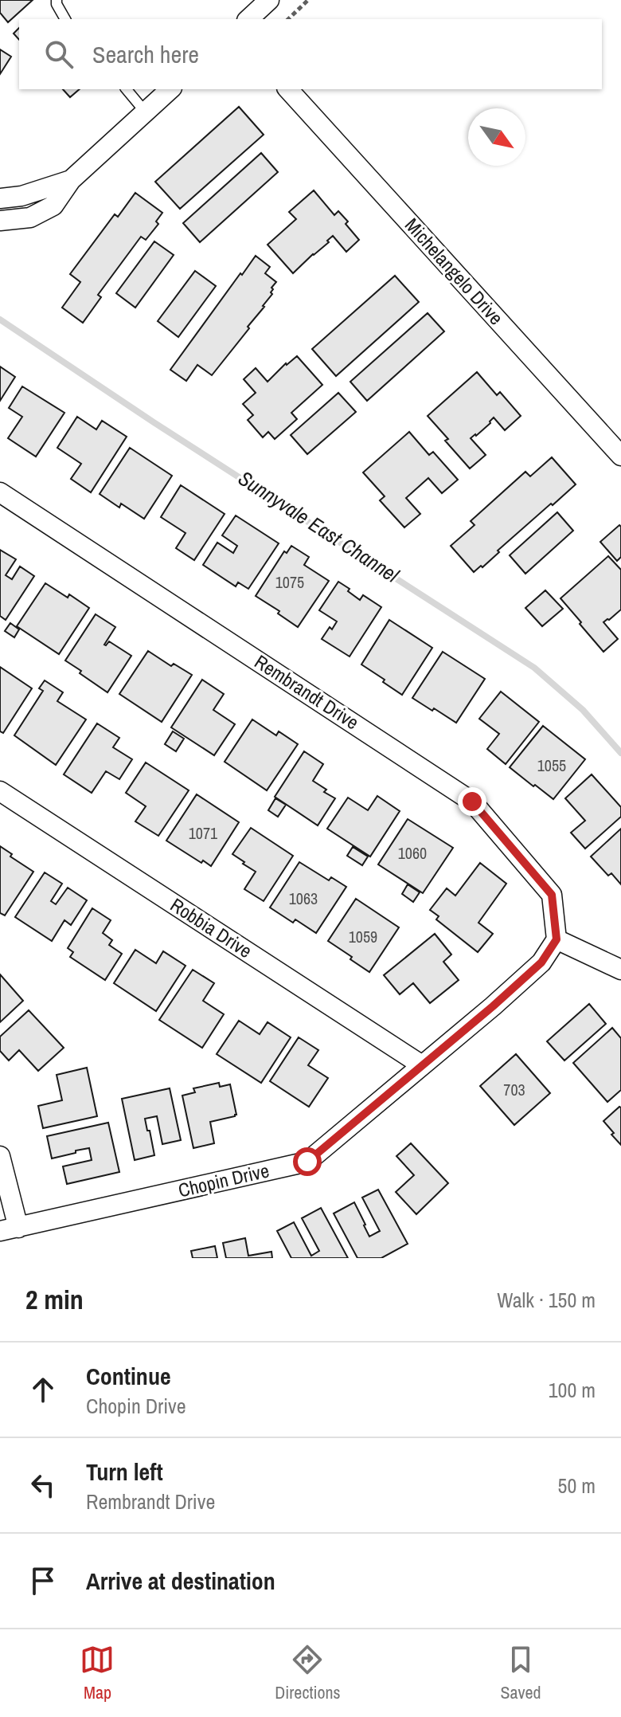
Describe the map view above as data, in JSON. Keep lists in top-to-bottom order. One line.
{"streets":{"street":["Michelangelo Drive","Rembrandt Drive","Robbia Drive","Chopin Drive"]},"crossings":[["Rembrandt Drive","Chopin Drive"],["Robbia Drive","Chopin Drive"]],"water":["Sunnyvale East Channel"],"house_numbers":["1075","1055","1071","1060","1063","1059","703"],"north":"bottom right","page":{"search":"Search here","heading":["2 min","Walk · 150 m"],"list":[["Continue","Chopin Drive","100 m"],["Turn left","Rembrandt Drive","50 m"],"Arrive at destination"],"nav":["Map","Directions","Saved"]}}
